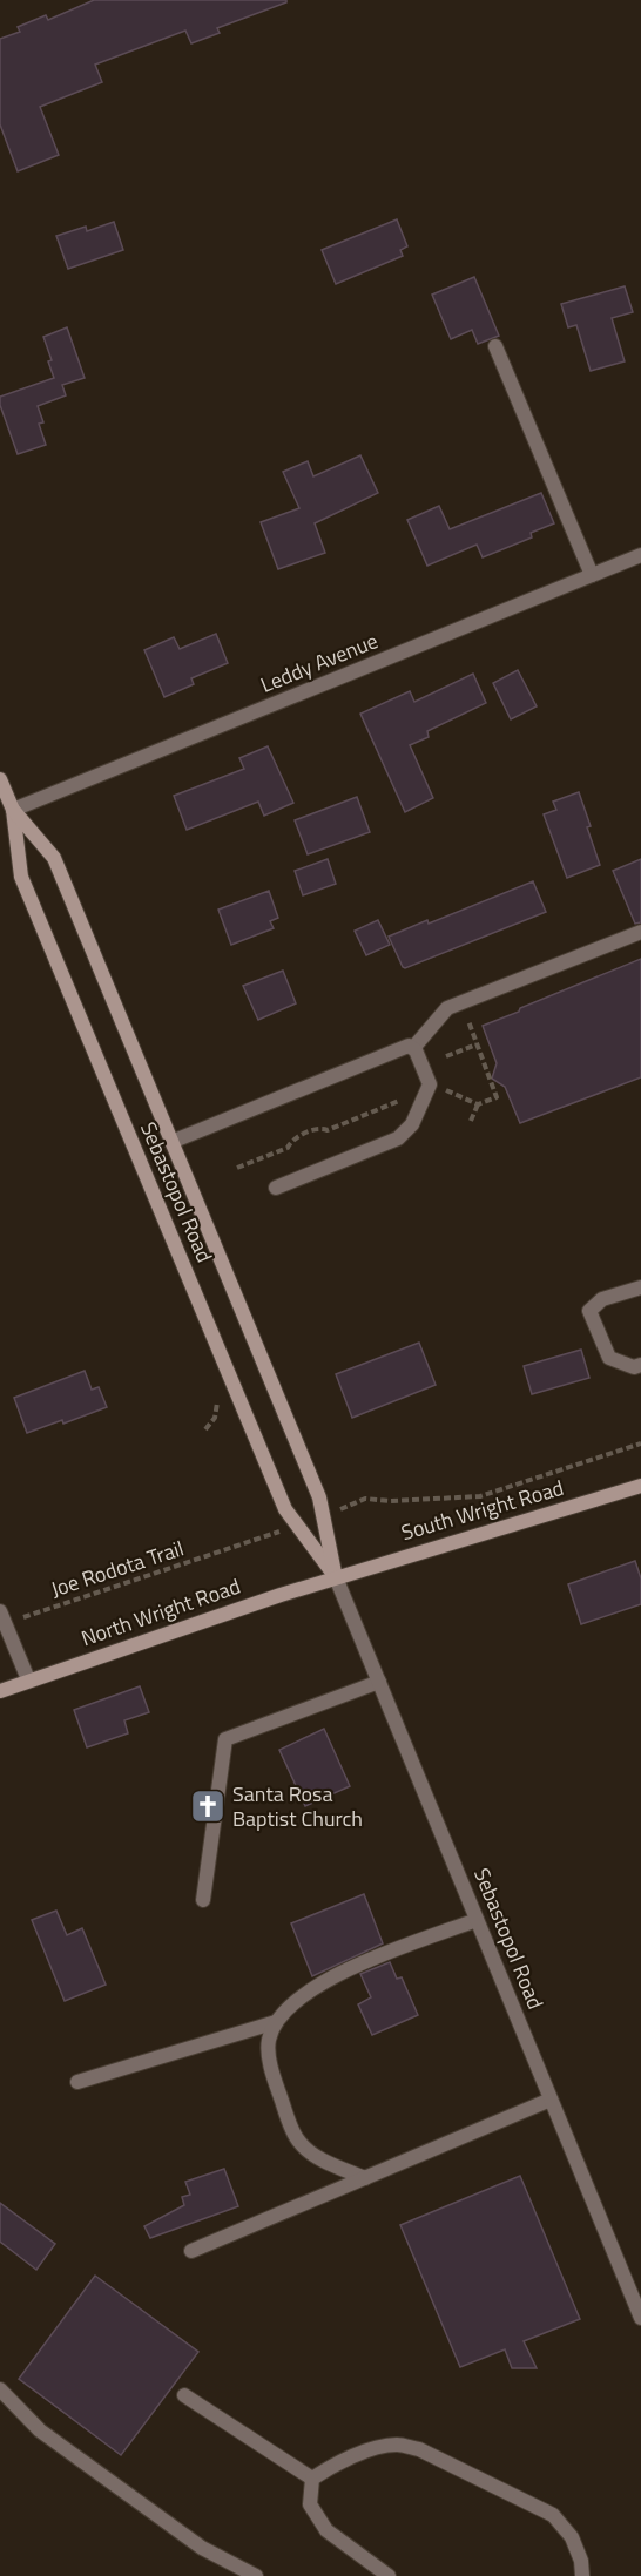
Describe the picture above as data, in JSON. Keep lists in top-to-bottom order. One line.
{"streets":{"main road":["Sebastopol Road","South Wright Road","North Wright Road"],"street":["Leddy Avenue"],"path":["Joe Rodota Trail"]},"crossings":[["Leddy Avenue","Sebastopol Road"],["Sebastopol Road","South Wright Road"],["Sebastopol Road","North Wright Road"],["South Wright Road","North Wright Road"]],"places":{"church":["Santa Rosa Baptist Church"]}}
